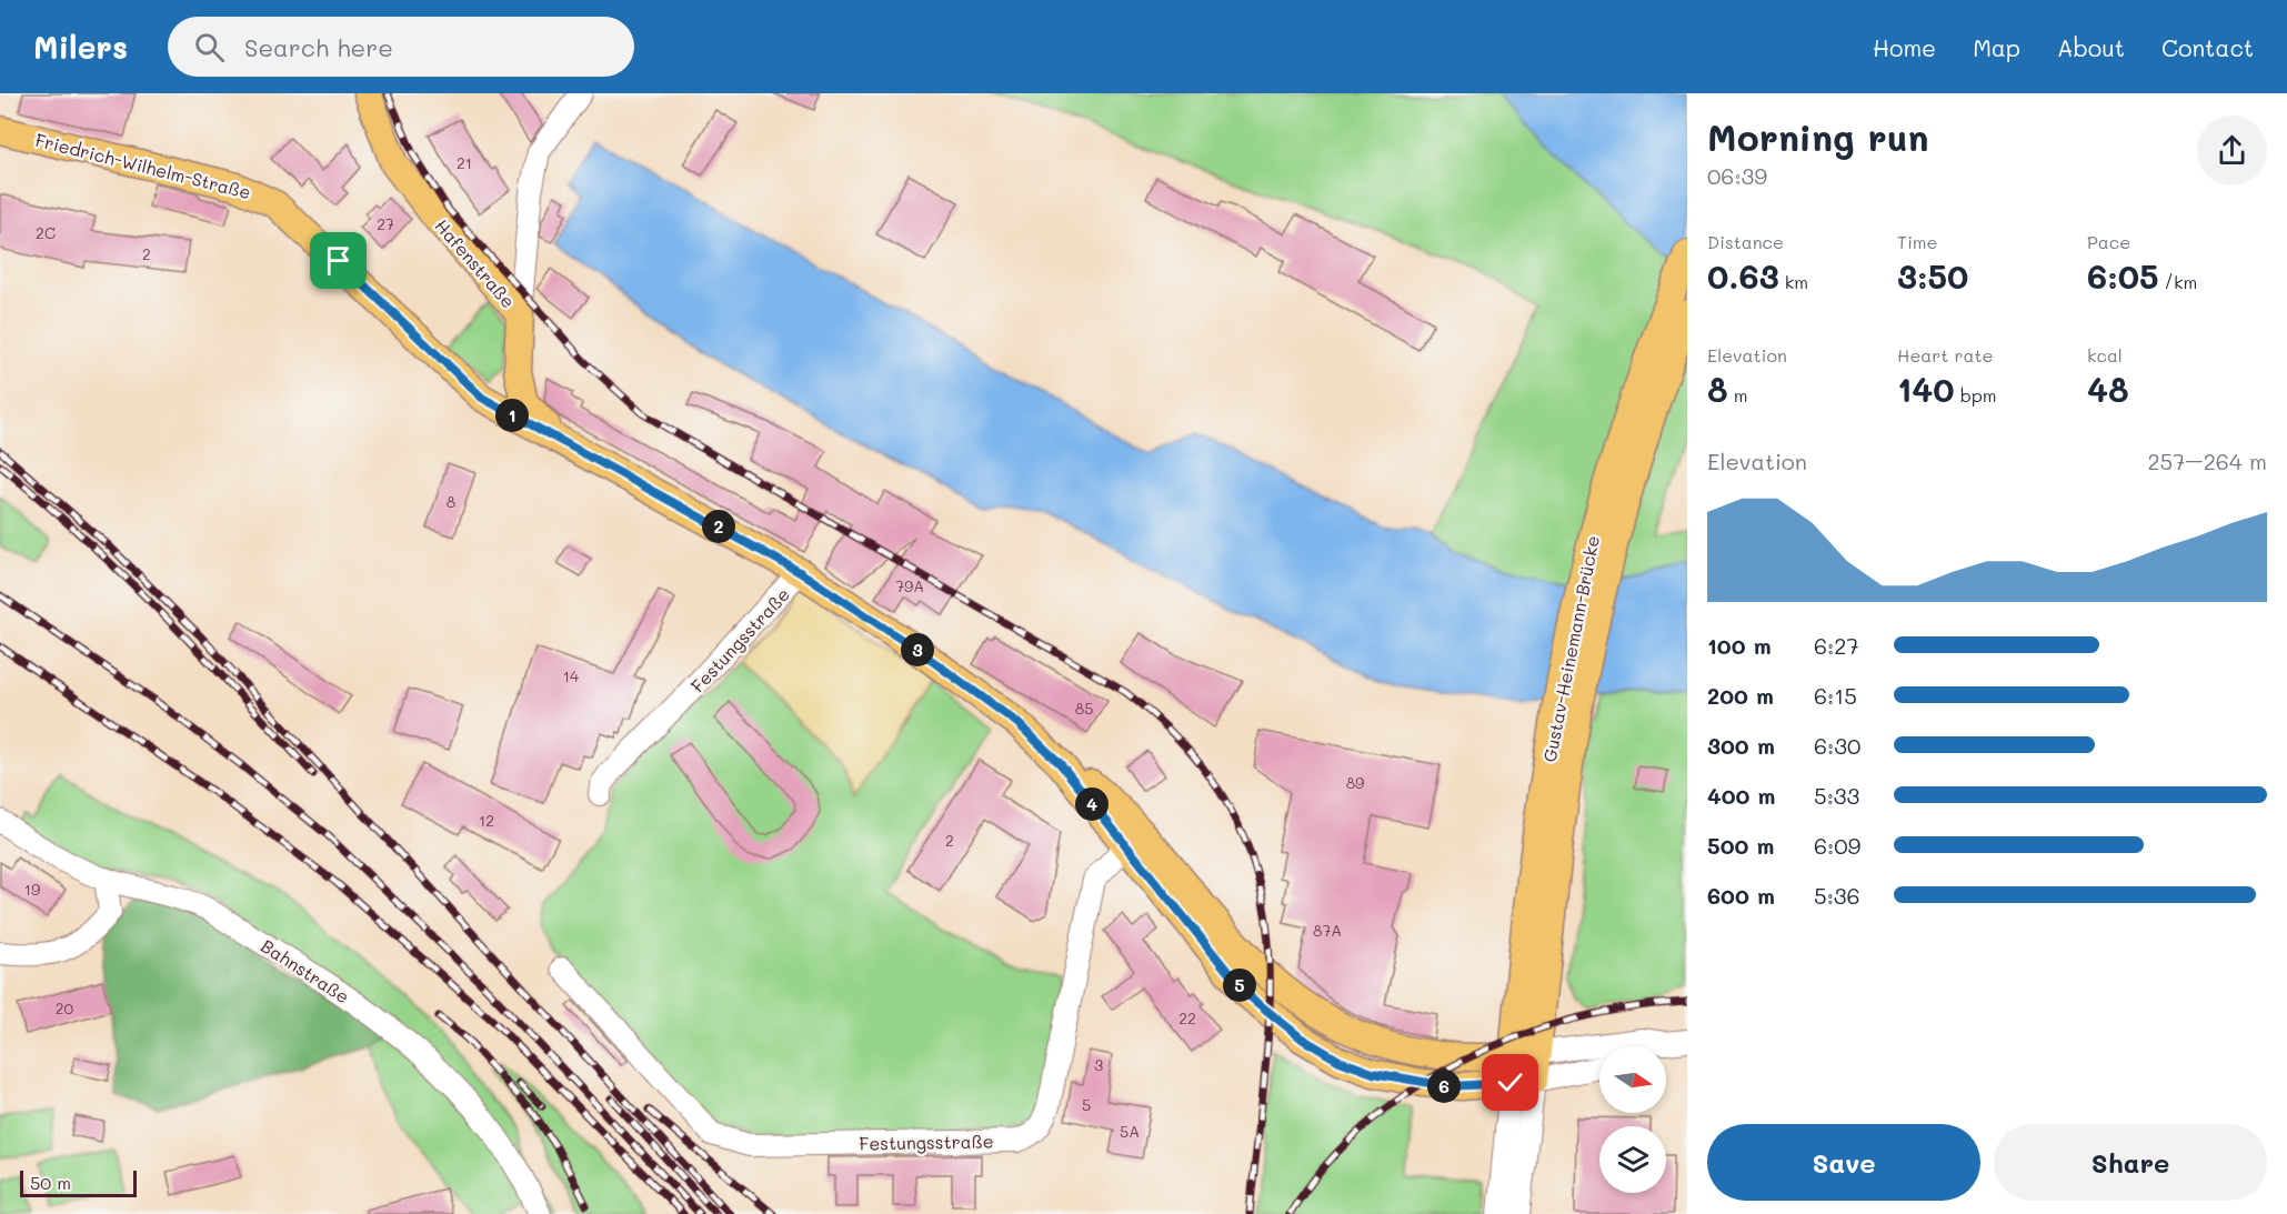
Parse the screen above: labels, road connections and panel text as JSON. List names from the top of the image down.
{
  "streets": {
    "main road": ["Friedrich-Wilhelm-Straße", "Hafenstraße", "Gustav-Heinemann-Brücke"],
    "street": ["Festungsstraße", "Bahnstraße"]
  },
  "crossings": [
    ["Friedrich-Wilhelm-Straße", "Hafenstraße"],
    ["Friedrich-Wilhelm-Straße", "Festungsstraße"],
    ["Friedrich-Wilhelm-Straße", "Gustav-Heinemann-Brücke"]
  ],
  "house_numbers": [
    "21",
    "27",
    "2C",
    "2",
    "8",
    "79A",
    "14",
    "85",
    "89",
    "12",
    "2",
    "19",
    "87A",
    "20",
    "22",
    "3",
    "5",
    "5A"
  ],
  "scale_bar": "50 m",
  "north": "right",
  "page": {
    "header": "Milers",
    "search": "Search here",
    "nav": [
      "Home",
      "Map",
      "About",
      "Contact"
    ],
    "heading": ["Morning run", "06:39"],
    "stats": [
      ["Distance", "0.63 km"],
      ["Time", "3:50"],
      ["Pace", "6:05 /km"],
      ["Elevation", "8 m"],
      ["Heart rate", "140 bpm"],
      ["kcal", "48"]
    ],
    "pins": [
      "1",
      "2",
      "3",
      "4",
      "5",
      "6"
    ],
    "chart": ["Elevation", "257–264 m"],
    "list": [
      {
        "name": "100 m",
        "note": "6:27"
      },
      {
        "name": "200 m",
        "note": "6:15"
      },
      {
        "name": "300 m",
        "note": "6:30"
      },
      {
        "name": "400 m",
        "note": "5:33"
      },
      {
        "name": "500 m",
        "note": "6:09"
      },
      {
        "name": "600 m",
        "note": "5:36"
      }
    ],
    "buttons": ["Save", "Share"],
    "scale": "50 m"
  }
}
